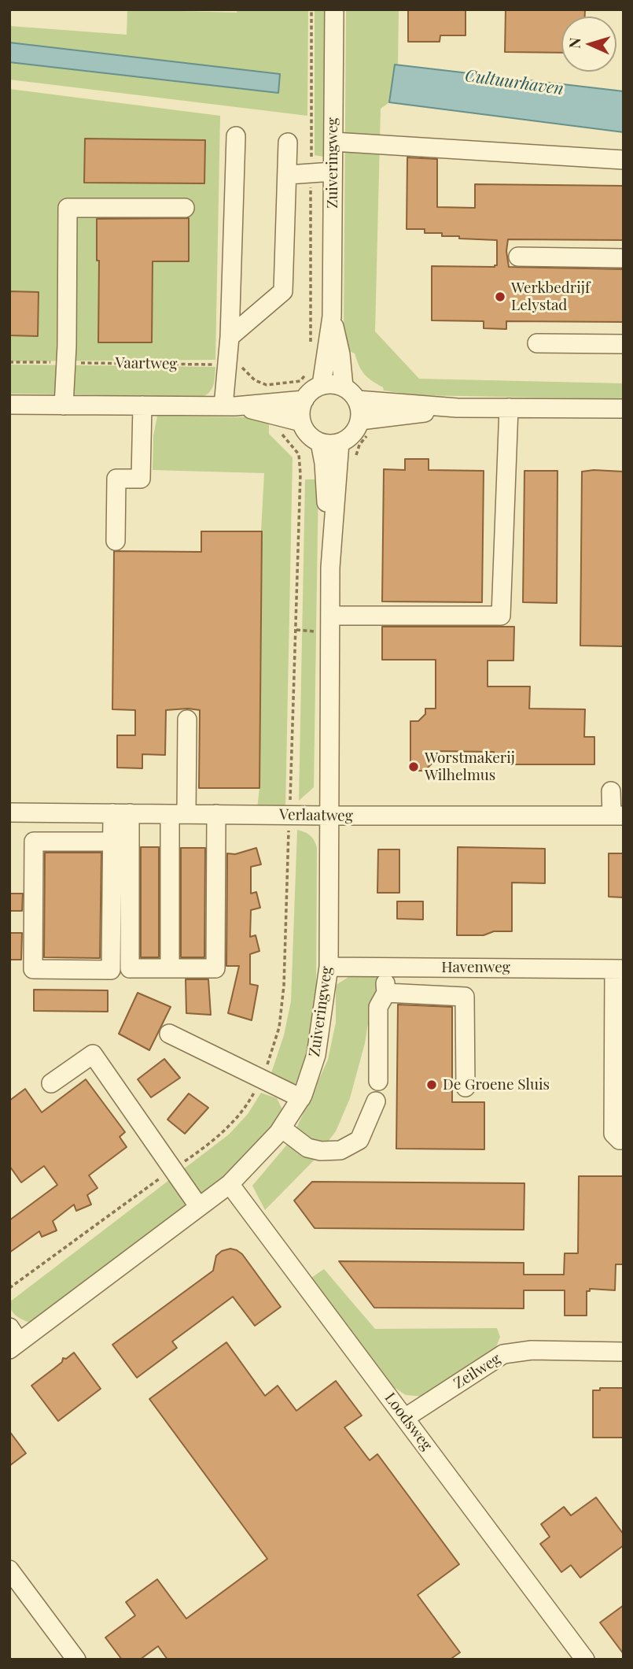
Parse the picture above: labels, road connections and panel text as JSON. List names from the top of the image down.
{
  "streets": {
    "street": [
      "Zuiveringweg",
      "Verlaatweg",
      "Havenweg",
      "Zeilweg",
      "Loodsweg"
    ],
    "path": ["Vaartweg"]
  },
  "crossings": [
    ["Zuiveringweg", "Verlaatweg"],
    ["Zuiveringweg", "Havenweg"],
    ["Zuiveringweg", "Loodsweg"],
    ["Zeilweg", "Loodsweg"]
  ],
  "water": ["Cultuurhaven"],
  "places": ["Werkbedrijf Lelystad", "Worstmakerij Wilhelmus", "De Groene Sluis"],
  "north": "left"
}
